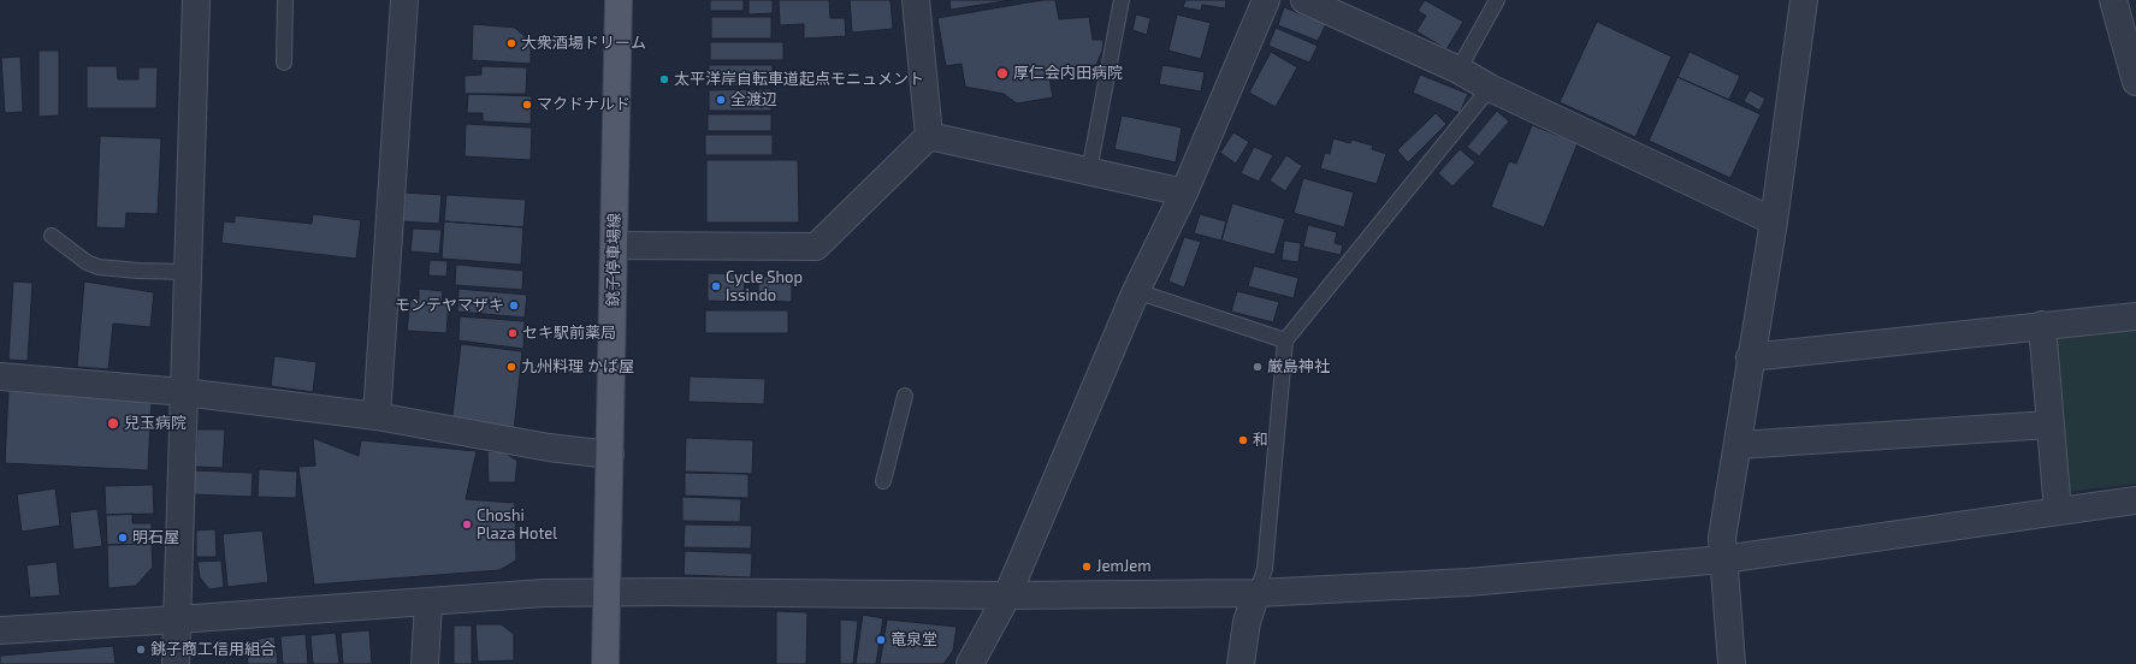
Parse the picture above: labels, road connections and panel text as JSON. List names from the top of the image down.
{
  "streets": {
    "main road": ["銚子停車場線"]
  },
  "places": [
    "大衆酒場ドリーム",
    "厚仁会内田病院",
    "太平洋岸自転車道起点モニュメント",
    "全渡辺",
    "マクドナルド",
    "Cycle Shop Issindo",
    "モンテヤマザキ",
    "セキ駅前薬局",
    "九州料理 かば屋",
    "厳島神社",
    "兒玉病院",
    "和",
    "Choshi Plaza Hotel",
    "明石屋",
    "JemJem",
    "竜泉堂",
    "銚子商工信用組合"
  ]
}
